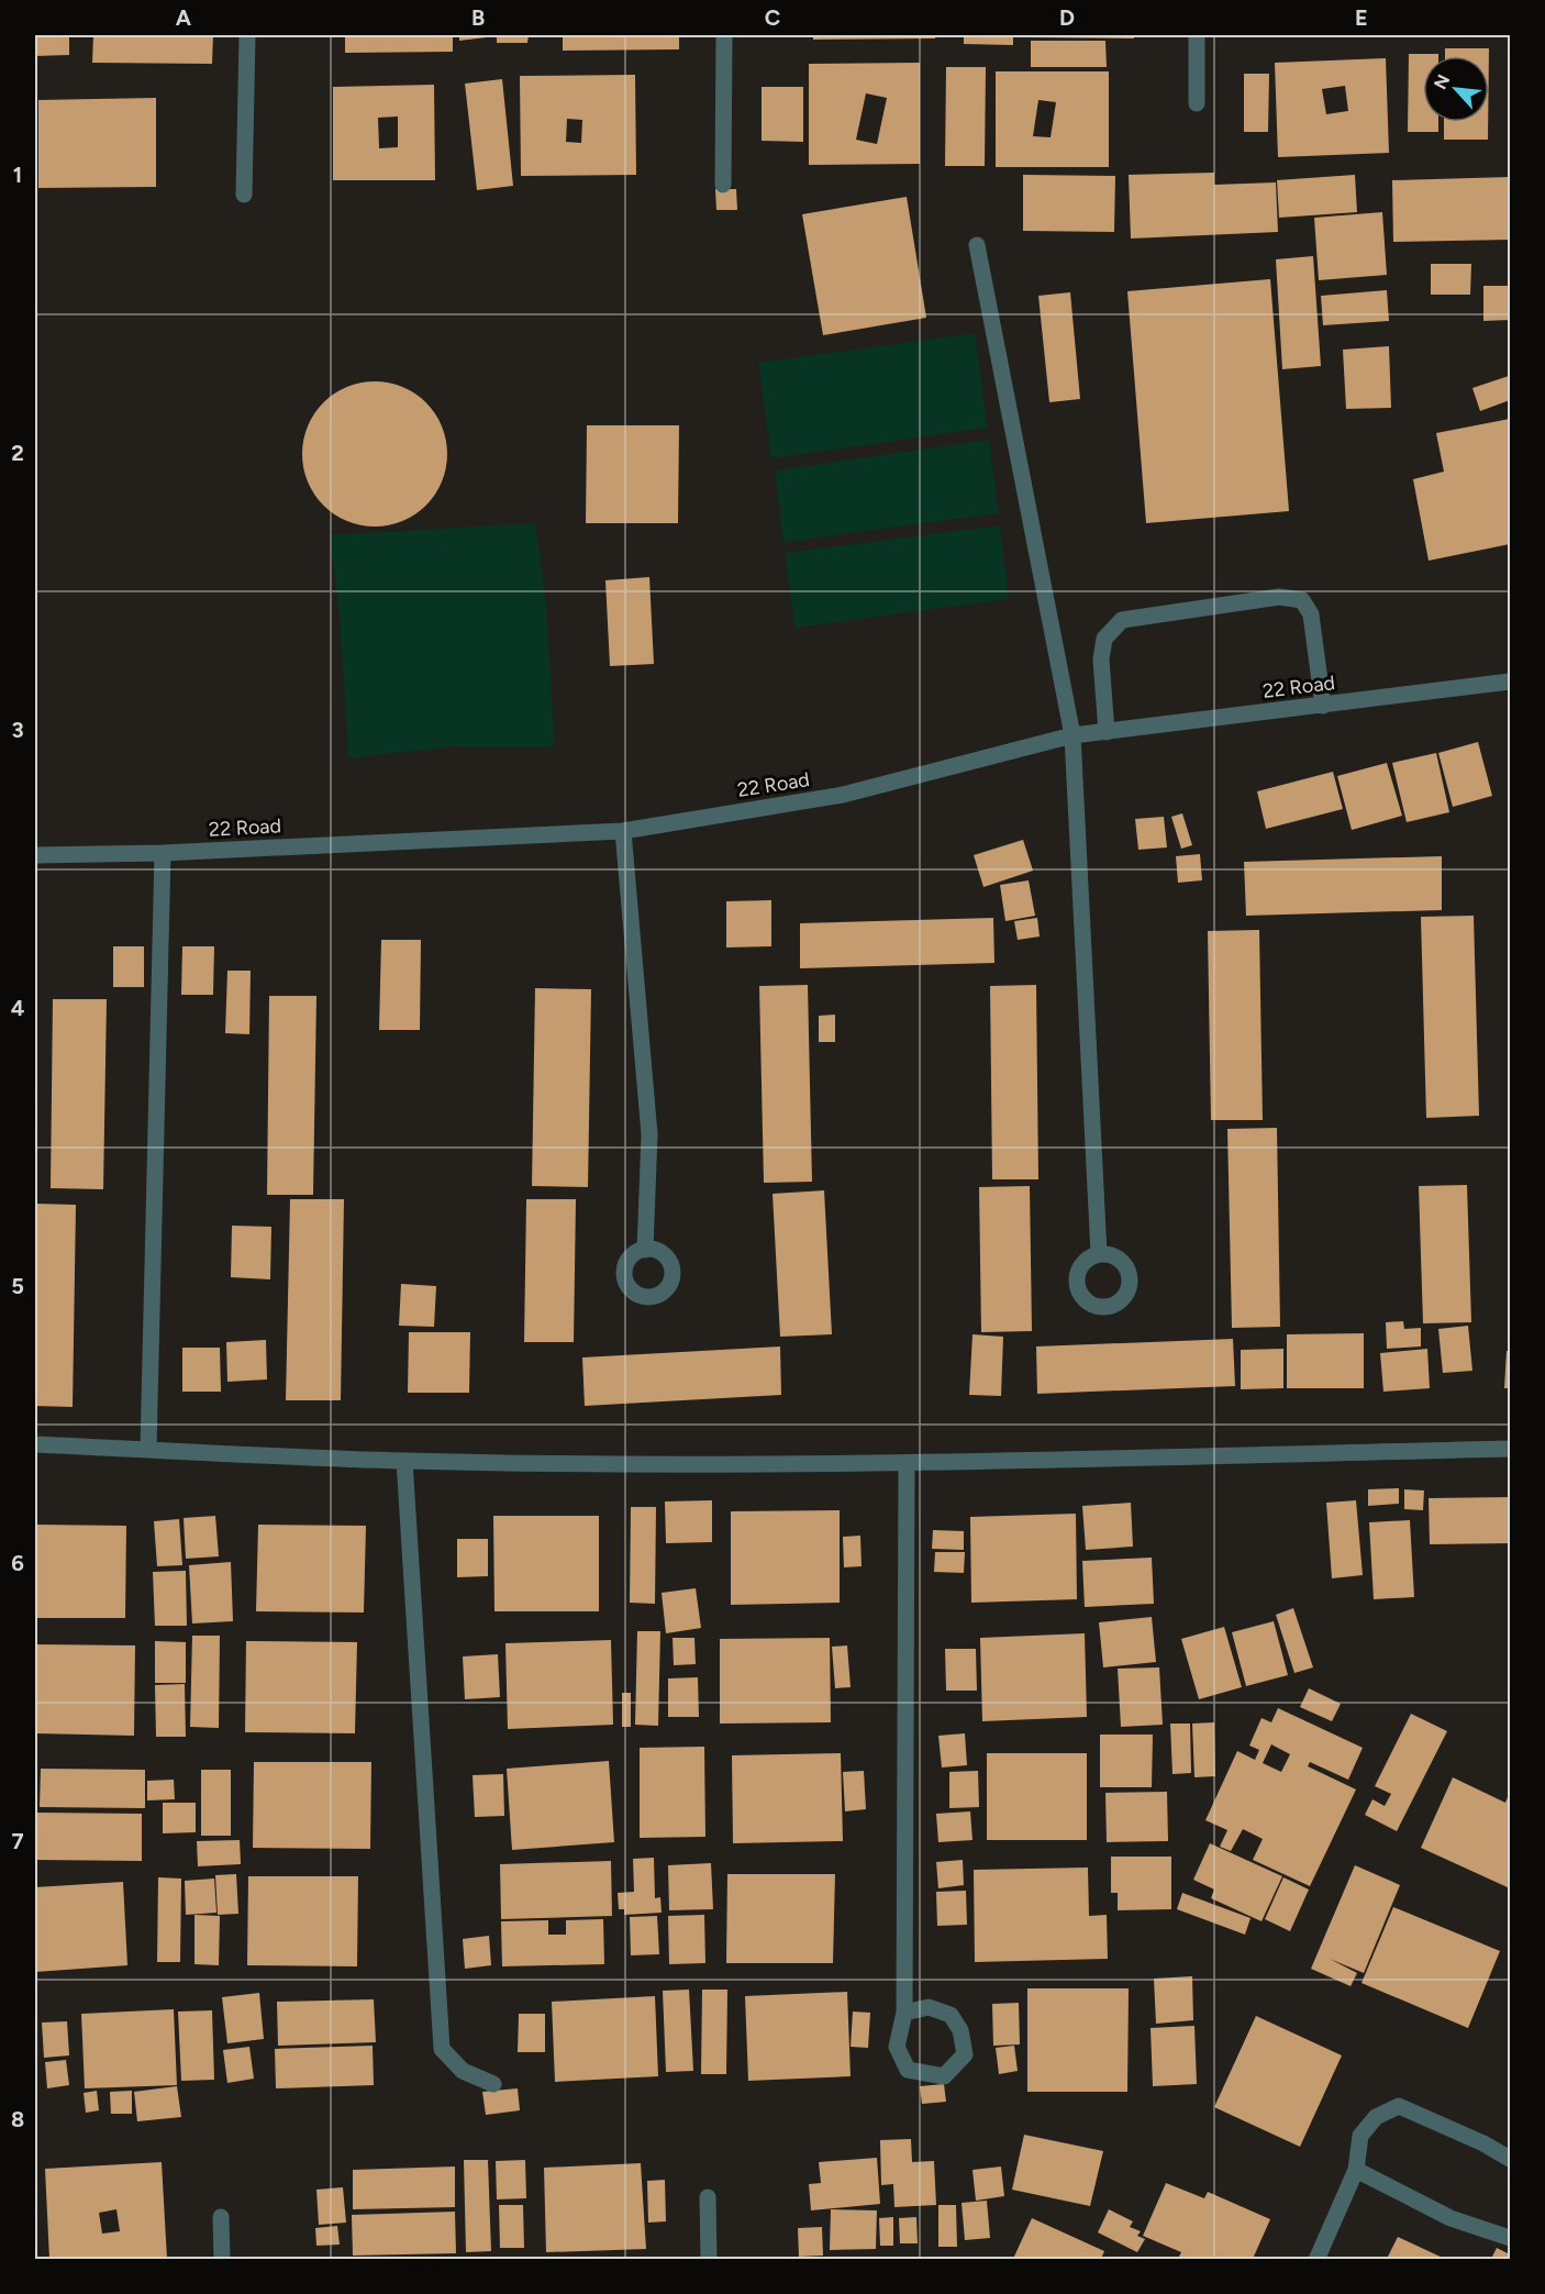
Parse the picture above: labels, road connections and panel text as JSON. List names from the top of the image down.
{
  "streets": {
    "street": ["22 Road"]
  },
  "north": "top left",
  "grid": {
    "columns": [
      "A",
      "B",
      "C",
      "D",
      "E"
    ],
    "rows": [
      "1",
      "2",
      "3",
      "4",
      "5",
      "6",
      "7",
      "8"
    ]
  }
}
